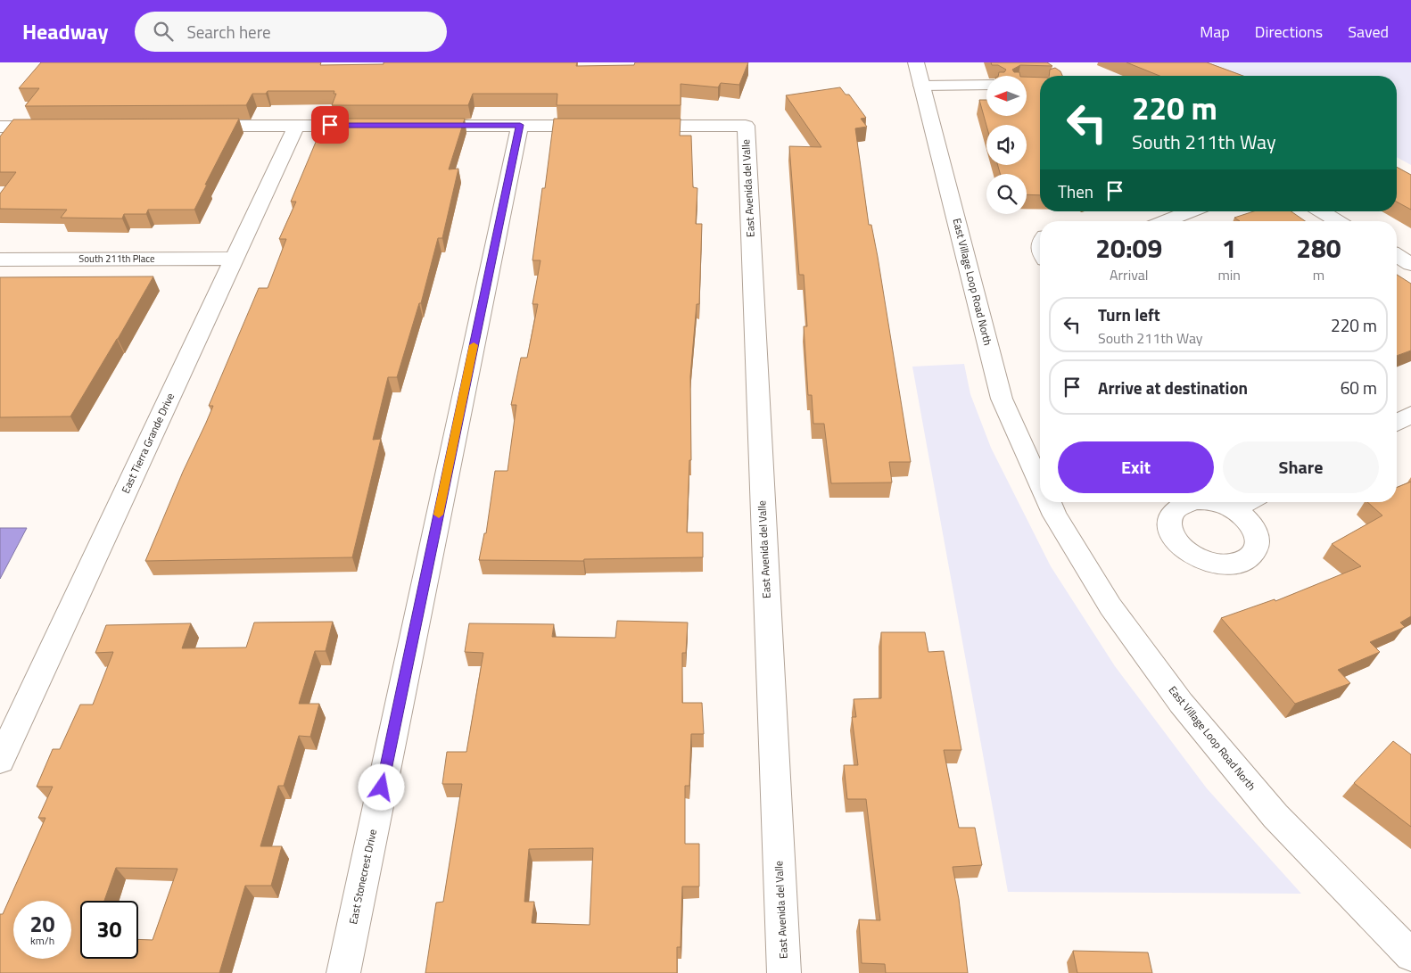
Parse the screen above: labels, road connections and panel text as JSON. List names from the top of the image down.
{
  "streets": {
    "street": [
      "East Avenida del Valle",
      "South 211th Place",
      "East Village Loop Road North",
      "East Tierra Grande Drive",
      "East Stonecrest Drive"
    ]
  },
  "crossings": [
    ["South 211th Place", "East Tierra Grande Drive"]
  ],
  "north": "left",
  "page": {
    "header": "Headway",
    "search": "Search here",
    "nav": ["Map", "Directions", "Saved"],
    "turn": ["220 m", "South 211th Way"],
    "then": "Then",
    "eta": [
      "20:09",
      "Arrival",
      "1",
      "min",
      "280",
      "m"
    ],
    "list": [
      {
        "name": "Turn left",
        "note": "South 211th Way",
        "value": "220 m"
      },
      {
        "name": "Arrive at destination",
        "value": "60 m"
      }
    ],
    "buttons": ["Exit", "Share"],
    "speed": "20 km/h",
    "limit": "30"
  }
}
